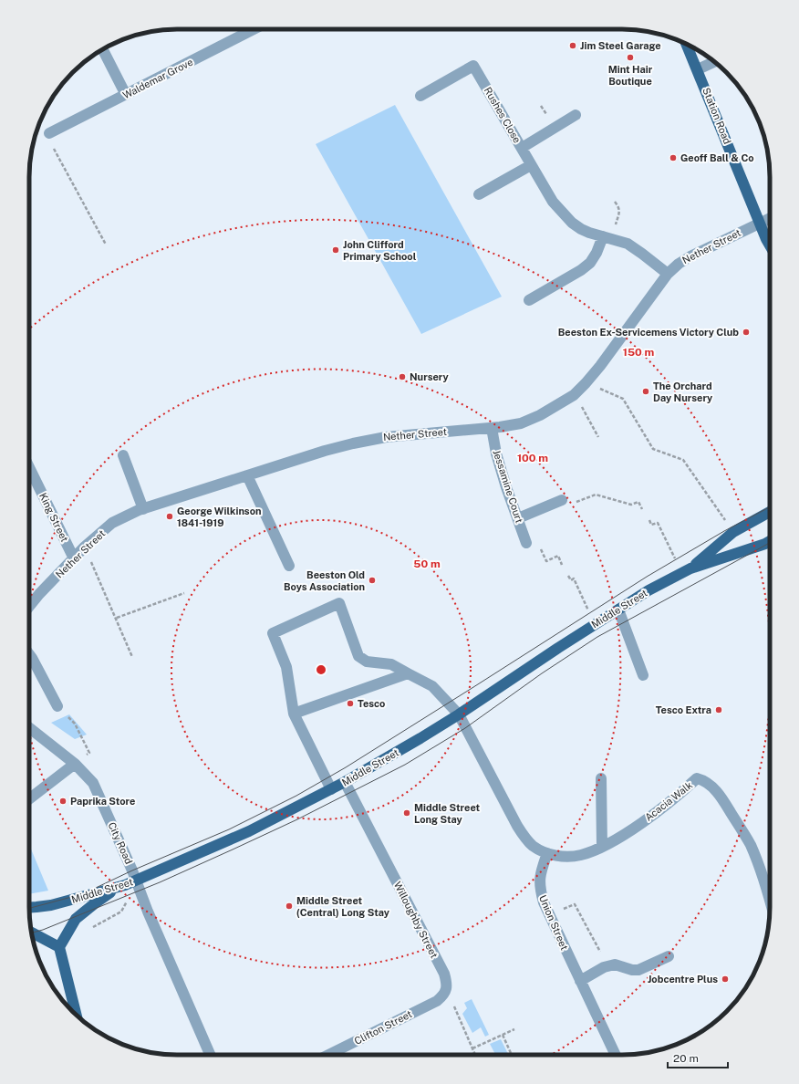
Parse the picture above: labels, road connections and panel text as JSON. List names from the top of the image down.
{
  "streets": {
    "main road": ["Station Road", "Middle Street"],
    "street": [
      "Waldemar Grove",
      "Rushes Close",
      "Nether Street",
      "Jessamine Court",
      "King Street",
      "Acacia Walk",
      "City Road",
      "Willoughby Street",
      "Union Street",
      "Clifton Street"
    ]
  },
  "crossings": [
    ["Rushes Close", "Nether Street"],
    ["Station Road", "Nether Street"],
    ["Nether Street", "Jessamine Court"],
    ["Nether Street", "King Street"],
    ["Middle Street", "City Road"],
    ["Middle Street", "Willoughby Street"],
    ["Acacia Walk", "Union Street"],
    ["Willoughby Street", "Clifton Street"]
  ],
  "places": [
    "Jim Steel Garage",
    "Mint Hair Boutique",
    "Geoff Ball & Co",
    "John Clifford Primary School",
    "Beeston Ex-Servicemens Victory Club",
    "Nursery",
    "The Orchard Day Nursery",
    "George Wilkinson 1841-1919",
    "Beeston Old Boys Association",
    "Tesco",
    "Tesco Extra",
    "Paprika Store",
    "Middle Street Long Stay",
    "Middle Street (Central) Long Stay",
    "Jobcentre Plus"
  ],
  "scale_bar": "20 m",
  "rings": ["150 m", "100 m", "50 m"]
}
